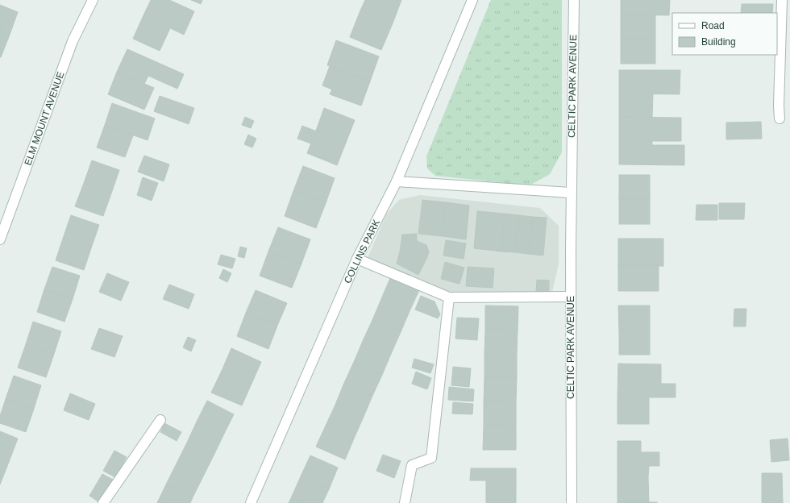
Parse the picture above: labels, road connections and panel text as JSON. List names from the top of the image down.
{
  "streets": {
    "street": ["CELTIC PARK AVENUE", "ELM MOUNT AVENUE", "COLLINS PARK"]
  },
  "legend": ["Road", "Building"]
}
